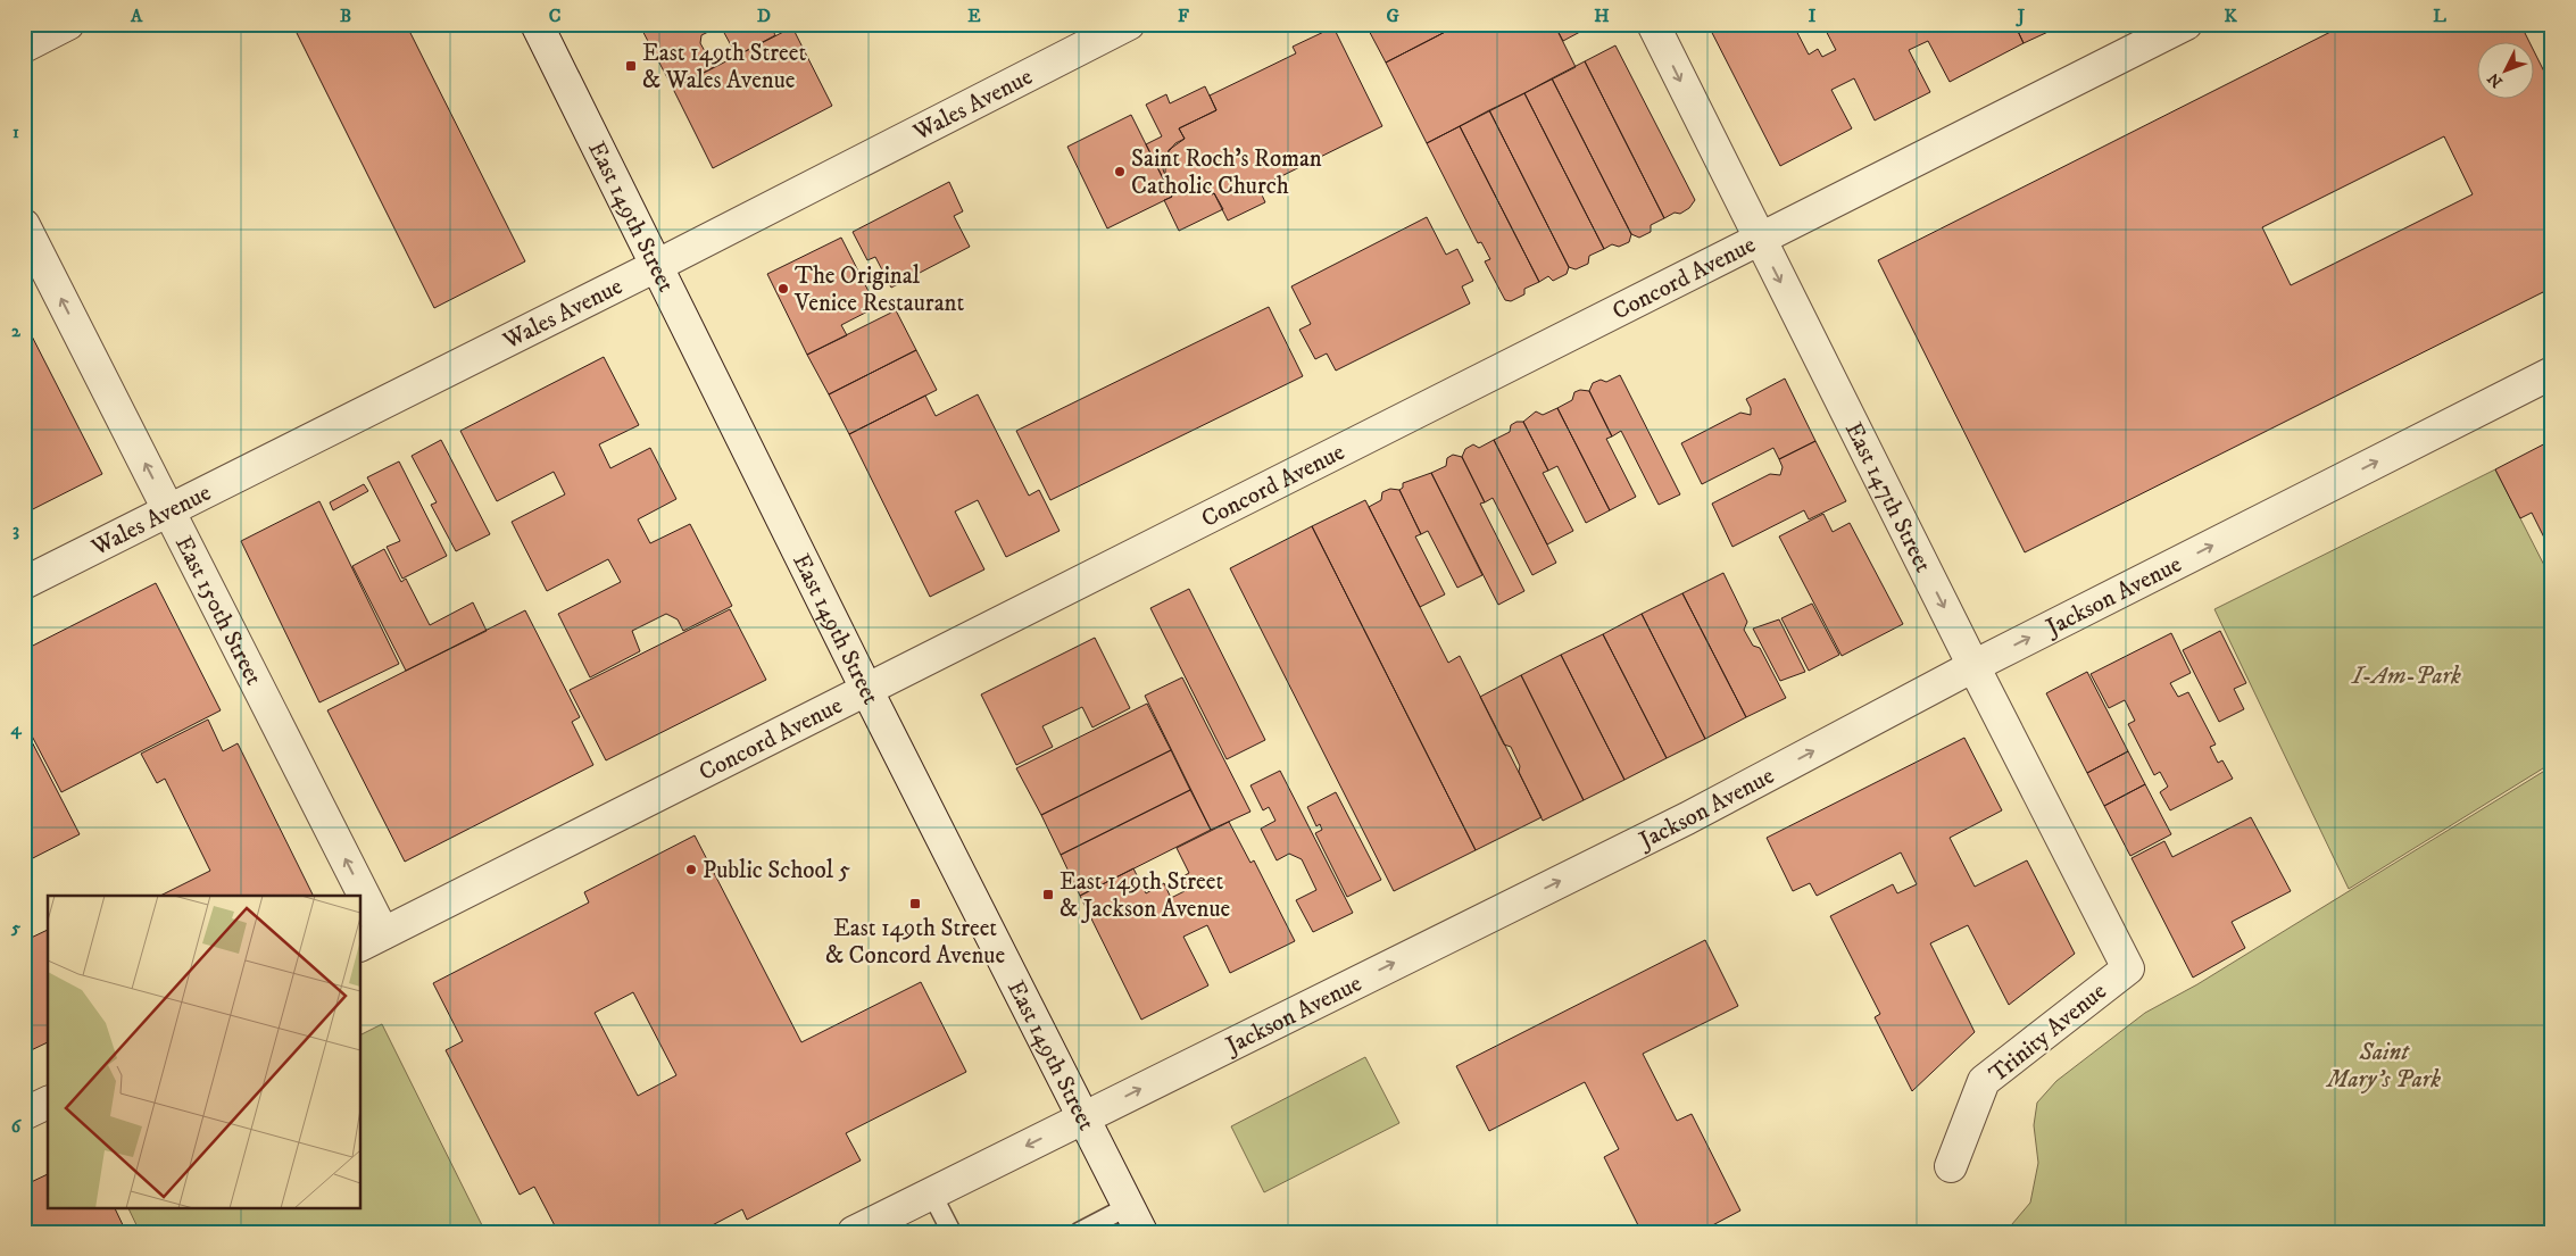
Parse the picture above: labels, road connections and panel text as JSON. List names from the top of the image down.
{
  "streets": {
    "street": [
      "Wales Avenue",
      "East 149th Street",
      "Concord Avenue",
      "East 147th Street",
      "Jackson Avenue",
      "East 150th Street",
      "Trinity Avenue"
    ]
  },
  "crossings": [
    ["Wales Avenue", "East 149th Street"],
    ["Wales Avenue", "East 150th Street"],
    ["East 149th Street", "Concord Avenue"],
    ["East 149th Street", "Jackson Avenue"],
    ["Concord Avenue", "East 147th Street"],
    ["Concord Avenue", "East 150th Street"],
    ["East 147th Street", "Jackson Avenue"],
    ["East 147th Street", "Trinity Avenue"]
  ],
  "one_way": ["East 147th Street", "Jackson Avenue", "East 150th Street"],
  "parks": ["I-Am-Park", "Saint Mary's Park"],
  "places": {
    "transit": ["East 149th Street & Wales Avenue", "East 149th Street & Jackson Avenue", "East 149th Street & Concord Avenue"],
    "other": ["Saint Roch's Roman Catholic Church", "The Original Venice Restaurant", "Public School 5"]
  },
  "north": "bottom left",
  "grid": {
    "columns": [
      "A",
      "B",
      "C",
      "D",
      "E",
      "F",
      "G",
      "H",
      "I",
      "J",
      "K",
      "L"
    ],
    "rows": [
      "1",
      "2",
      "3",
      "4",
      "5",
      "6"
    ]
  }
}
